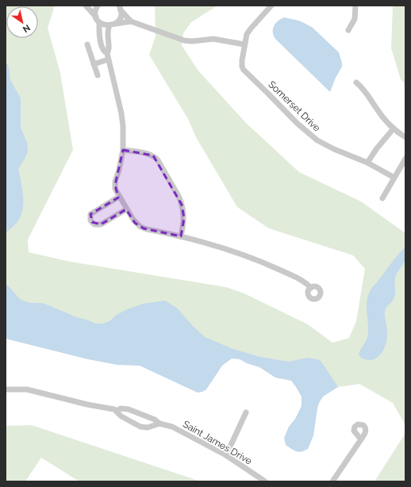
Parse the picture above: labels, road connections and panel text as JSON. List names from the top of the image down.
{
  "streets": {
    "street": ["Somerset Drive", "Saint James Drive"]
  },
  "north": "bottom right"
}
